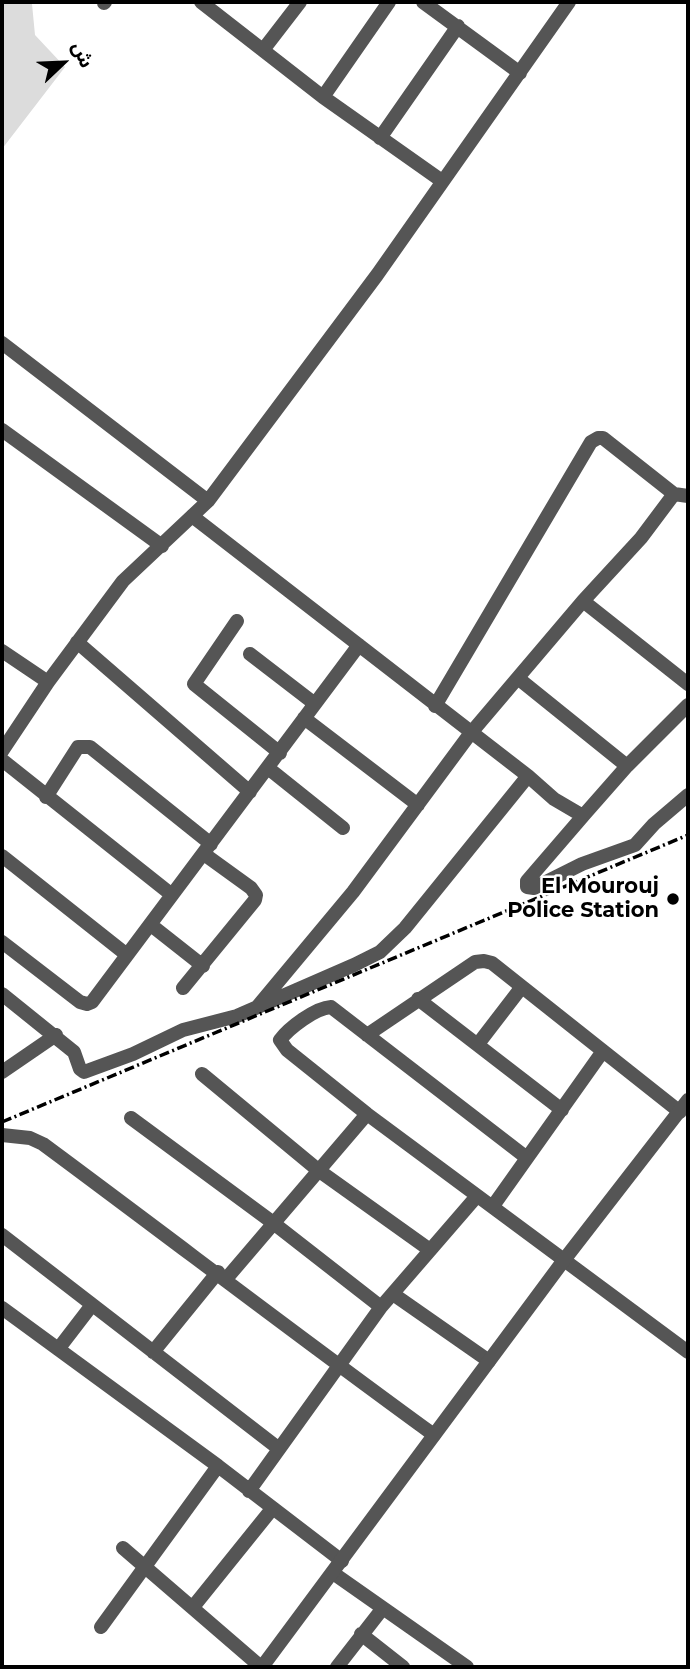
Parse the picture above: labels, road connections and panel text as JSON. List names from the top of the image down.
{
  "places": ["El Mourouj Police Station"],
  "north": "top right"
}
